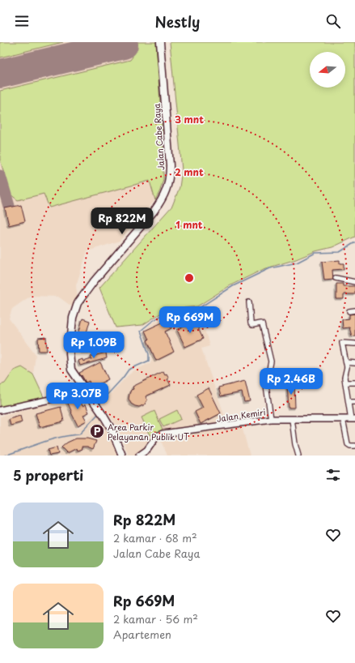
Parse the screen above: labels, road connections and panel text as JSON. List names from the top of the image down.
{
  "streets": {
    "main road": ["Jalan Cabe Raya"],
    "street": ["Jalan Kemiri"]
  },
  "places": {
    "parking": ["Area Parkir Pelayanan Publik UT"]
  },
  "north": "left",
  "page": {
    "header": "Nestly",
    "price": [
      "Rp 822M",
      "Rp 669M",
      "Rp 1.09B",
      "Rp 2.46B",
      "Rp 3.07B"
    ],
    "heading": "5 properti",
    "list": [
      {
        "name": "Rp 822M",
        "note": "2 kamar · 68 m² · Jalan Cabe Raya"
      },
      {
        "name": "Rp 669M",
        "note": "2 kamar · 56 m² · Apartemen"
      }
    ]
  },
  "rings": ["3 mnt", "2 mnt", "1 mnt"]
}
